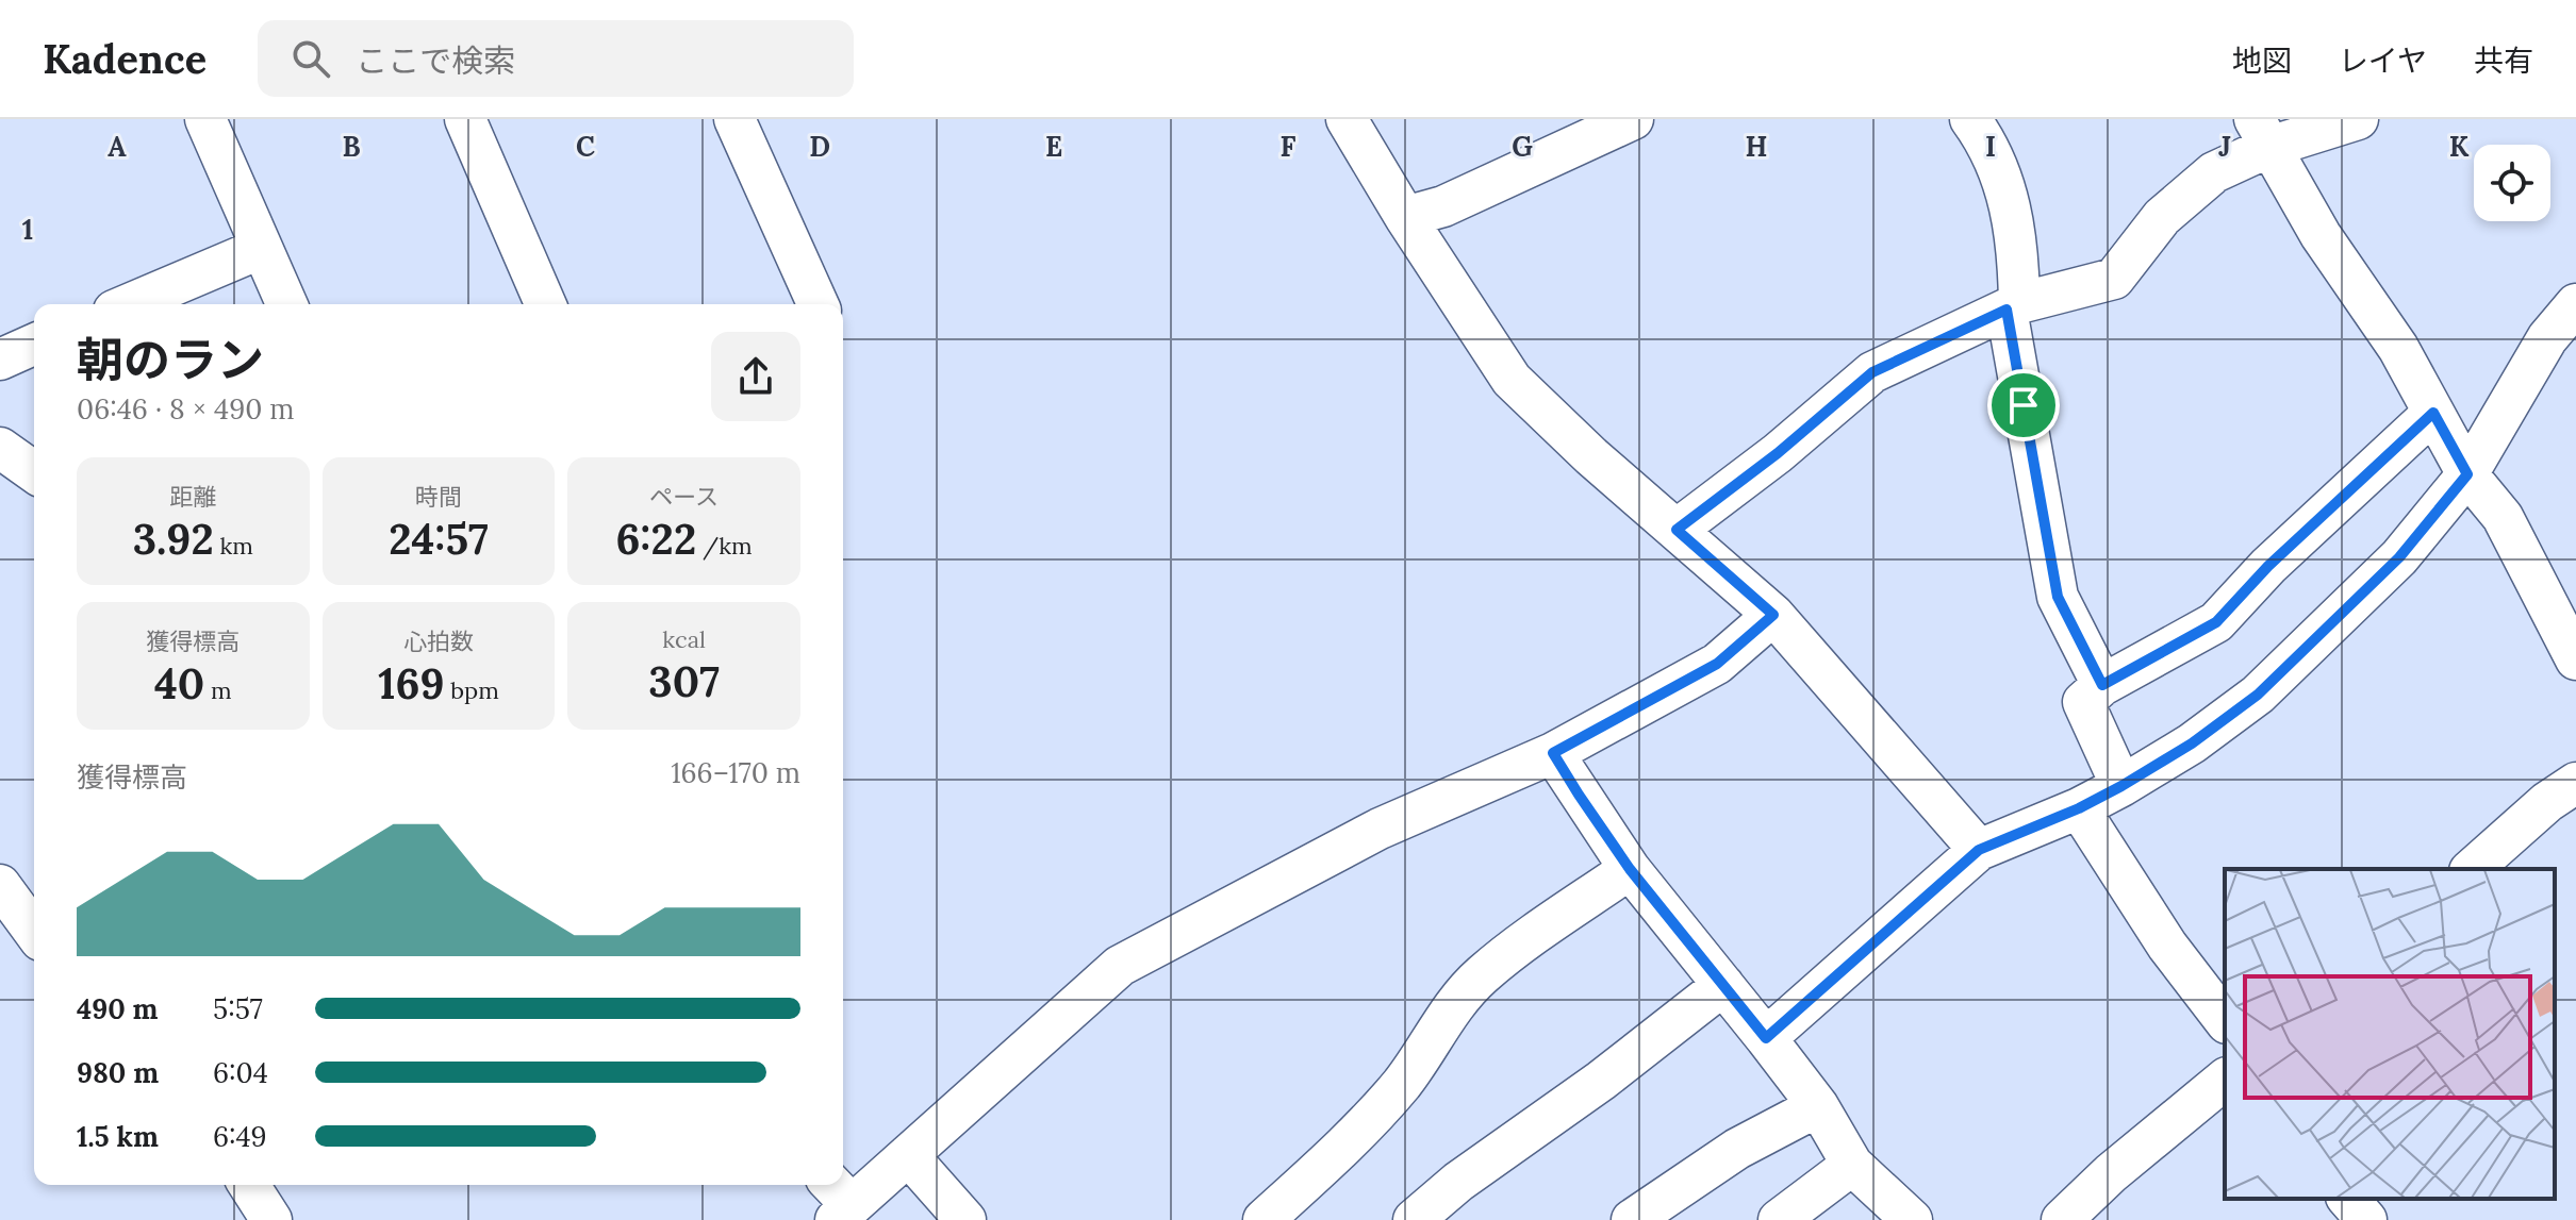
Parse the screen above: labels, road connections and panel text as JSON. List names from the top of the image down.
{
  "page": {
    "header": "Kadence",
    "search": "ここで検索",
    "nav": ["地図", "レイヤ", "共有"],
    "heading": ["朝のラン", "06:46 · 8 × 490 m"],
    "stats": [
      ["距離", "3.92 km"],
      ["時間", "24:57"],
      ["ペース", "6:22 /km"],
      ["獲得標高", "40 m"],
      ["心拍数", "169 bpm"],
      ["kcal", "307"]
    ],
    "chart": ["獲得標高", "166–170 m"],
    "list": [
      {
        "name": "490 m",
        "note": "5:57"
      },
      {
        "name": "980 m",
        "note": "6:04"
      },
      {
        "name": "1.5 km",
        "note": "6:49"
      }
    ]
  },
  "grid": {
    "columns": [
      "A",
      "B",
      "C",
      "D",
      "E",
      "F",
      "G",
      "H",
      "I",
      "J",
      "K"
    ],
    "rows": ["1"]
  }
}
